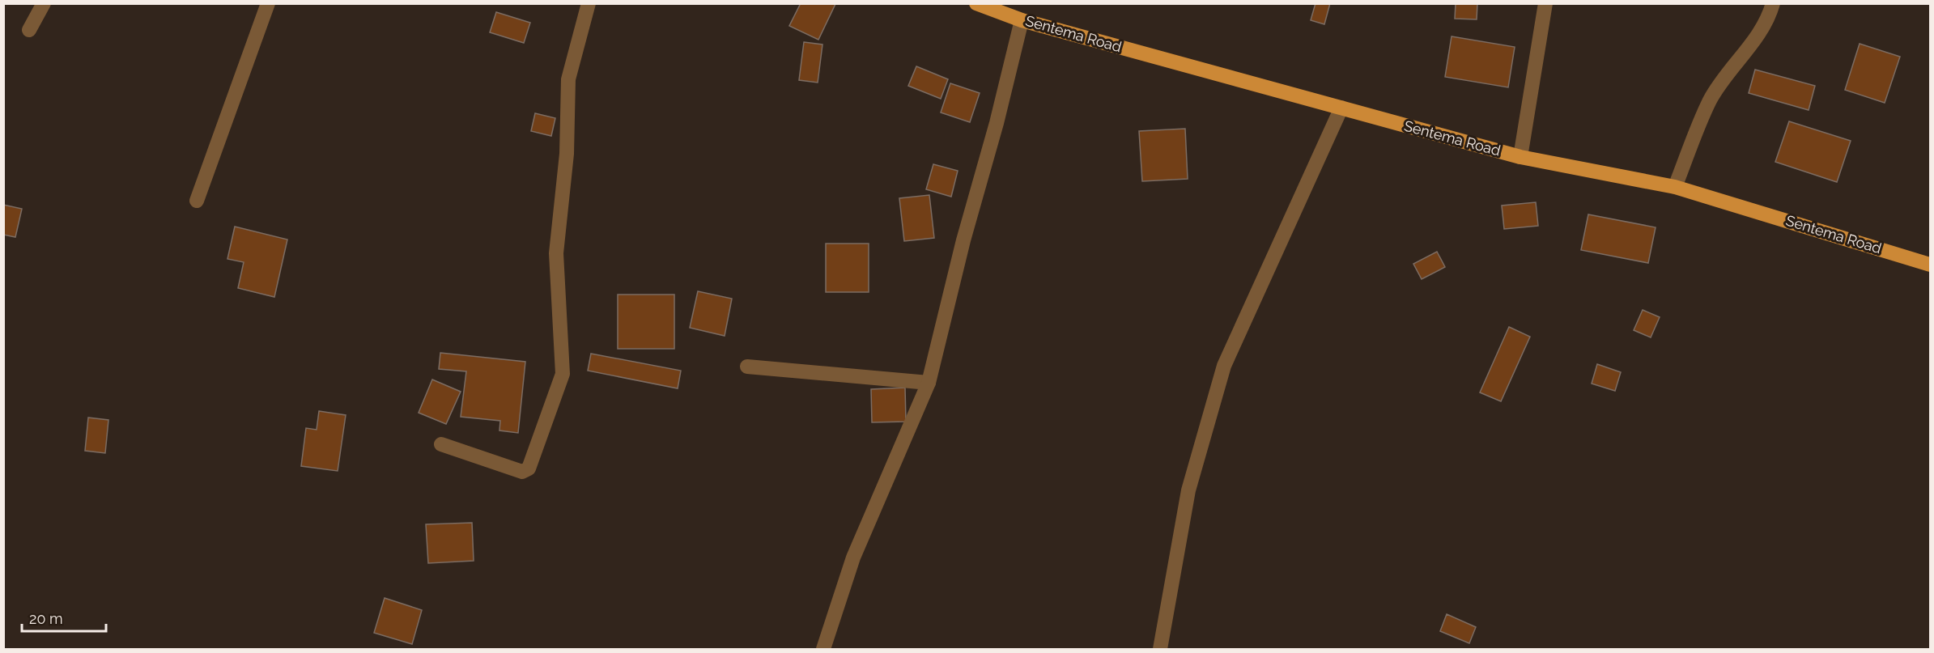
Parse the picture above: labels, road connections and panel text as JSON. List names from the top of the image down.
{
  "streets": {
    "main road": ["Sentema Road"]
  },
  "scale_bar": "20 m"
}
